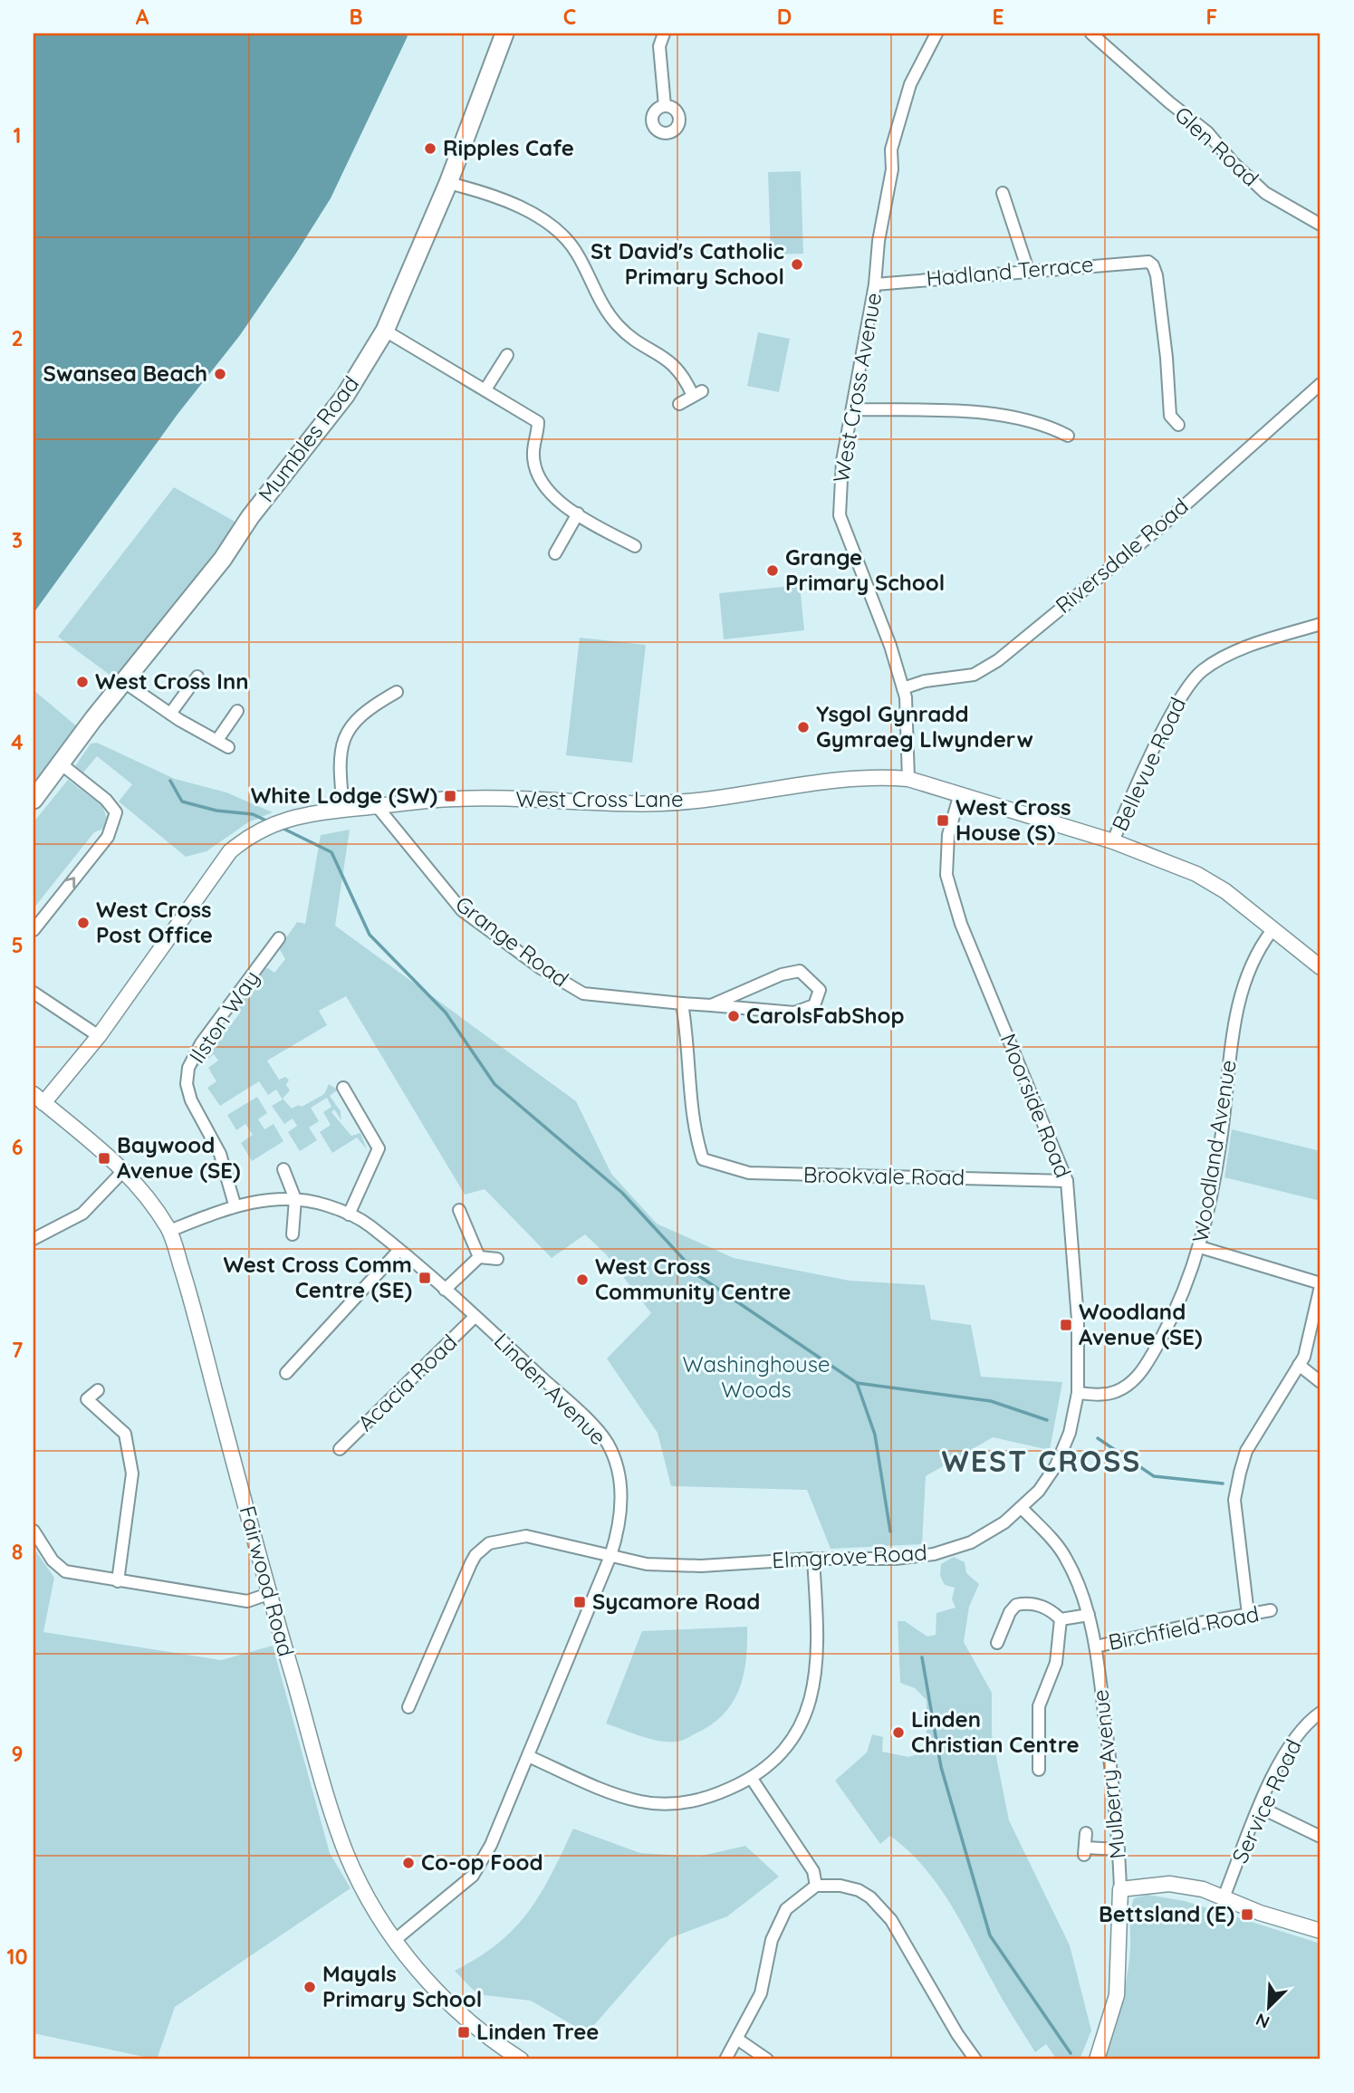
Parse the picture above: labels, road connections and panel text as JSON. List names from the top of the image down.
{
  "streets": {
    "main road": ["Mumbles Road"],
    "street": [
      "Glen Road",
      "Hadland Terrace",
      "West Cross Avenue",
      "Riversdale Road",
      "Bellevue Road",
      "West Cross Lane",
      "Grange Road",
      "Ilston Way",
      "Moorside Road",
      "Woodland Avenue",
      "Brookvale Road",
      "Acacia Road",
      "Linden Avenue",
      "Elmgrove Road",
      "Fairwood Road",
      "Birchfield Road",
      "Mulberry Avenue",
      "Service Road"
    ]
  },
  "crossings": [
    ["Hadland Terrace", "West Cross Avenue"],
    ["West Cross Avenue", "Riversdale Road"],
    ["West Cross Avenue", "West Cross Lane"],
    ["Bellevue Road", "West Cross Lane"],
    ["West Cross Lane", "Grange Road"],
    ["West Cross Lane", "Moorside Road"],
    ["West Cross Lane", "Woodland Avenue"],
    ["West Cross Lane", "Fairwood Road"],
    ["Grange Road", "Brookvale Road"],
    ["Ilston Way", "Linden Avenue"],
    ["Moorside Road", "Woodland Avenue"],
    ["Moorside Road", "Brookvale Road"],
    ["Moorside Road", "Elmgrove Road"],
    ["Acacia Road", "Linden Avenue"],
    ["Linden Avenue", "Elmgrove Road"],
    ["Linden Avenue", "Fairwood Road"],
    ["Elmgrove Road", "Mulberry Avenue"],
    ["Birchfield Road", "Mulberry Avenue"]
  ],
  "districts": ["WEST CROSS"],
  "parks": ["Washinghouse Woods"],
  "places": {
    "other": [
      "Ripples Cafe",
      "St David's Catholic Primary School",
      "Swansea Beach",
      "Grange Primary School",
      "West Cross Inn",
      "Ysgol Gynradd Gymraeg Llwynderw",
      "West Cross Post Office",
      "CarolsFabShop",
      "West Cross Community Centre",
      "Linden Christian Centre",
      "Co-op Food",
      "Mayals Primary School"
    ],
    "transit": [
      "White Lodge (SW)",
      "West Cross House (S)",
      "Baywood Avenue (SE)",
      "West Cross Comm Centre (SE)",
      "Woodland Avenue (SE)",
      "Sycamore Road",
      "Bettsland (E)",
      "Linden Tree"
    ]
  },
  "north": "bottom left",
  "grid": {
    "columns": [
      "A",
      "B",
      "C",
      "D",
      "E",
      "F"
    ],
    "rows": [
      "1",
      "2",
      "3",
      "4",
      "5",
      "6",
      "7",
      "8",
      "9",
      "10"
    ]
  }
}
